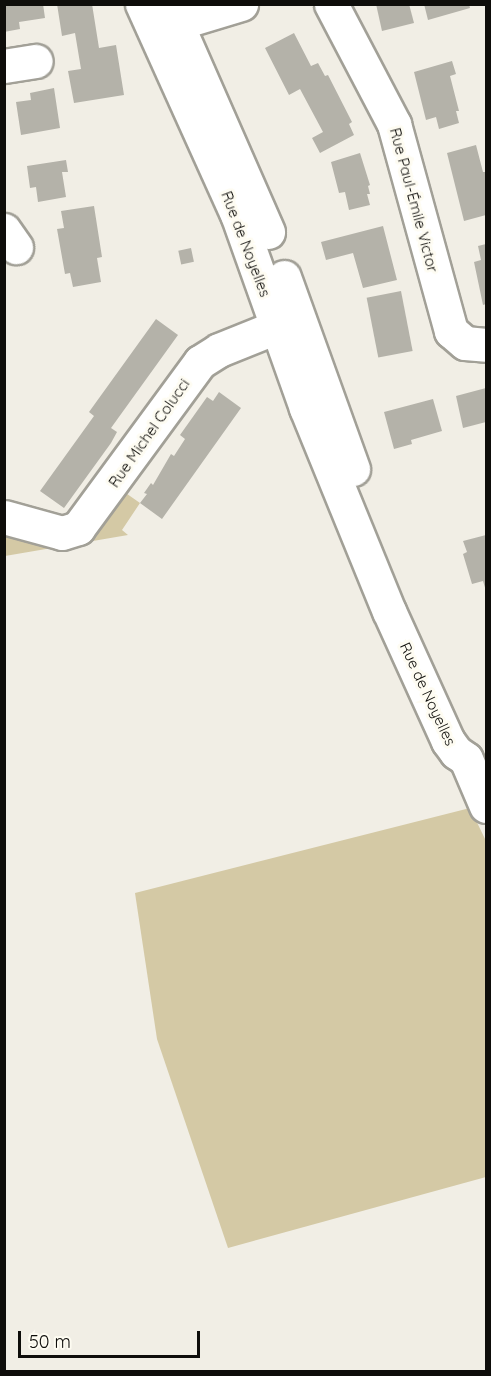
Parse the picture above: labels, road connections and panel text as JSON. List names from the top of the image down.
{
  "streets": {
    "street": ["Rue Paul-Émile Victor", "Rue de Noyelles", "Rue Michel Colucci"]
  },
  "crossings": [
    ["Rue de Noyelles", "Rue Michel Colucci"]
  ],
  "scale_bar": "50 m"
}
